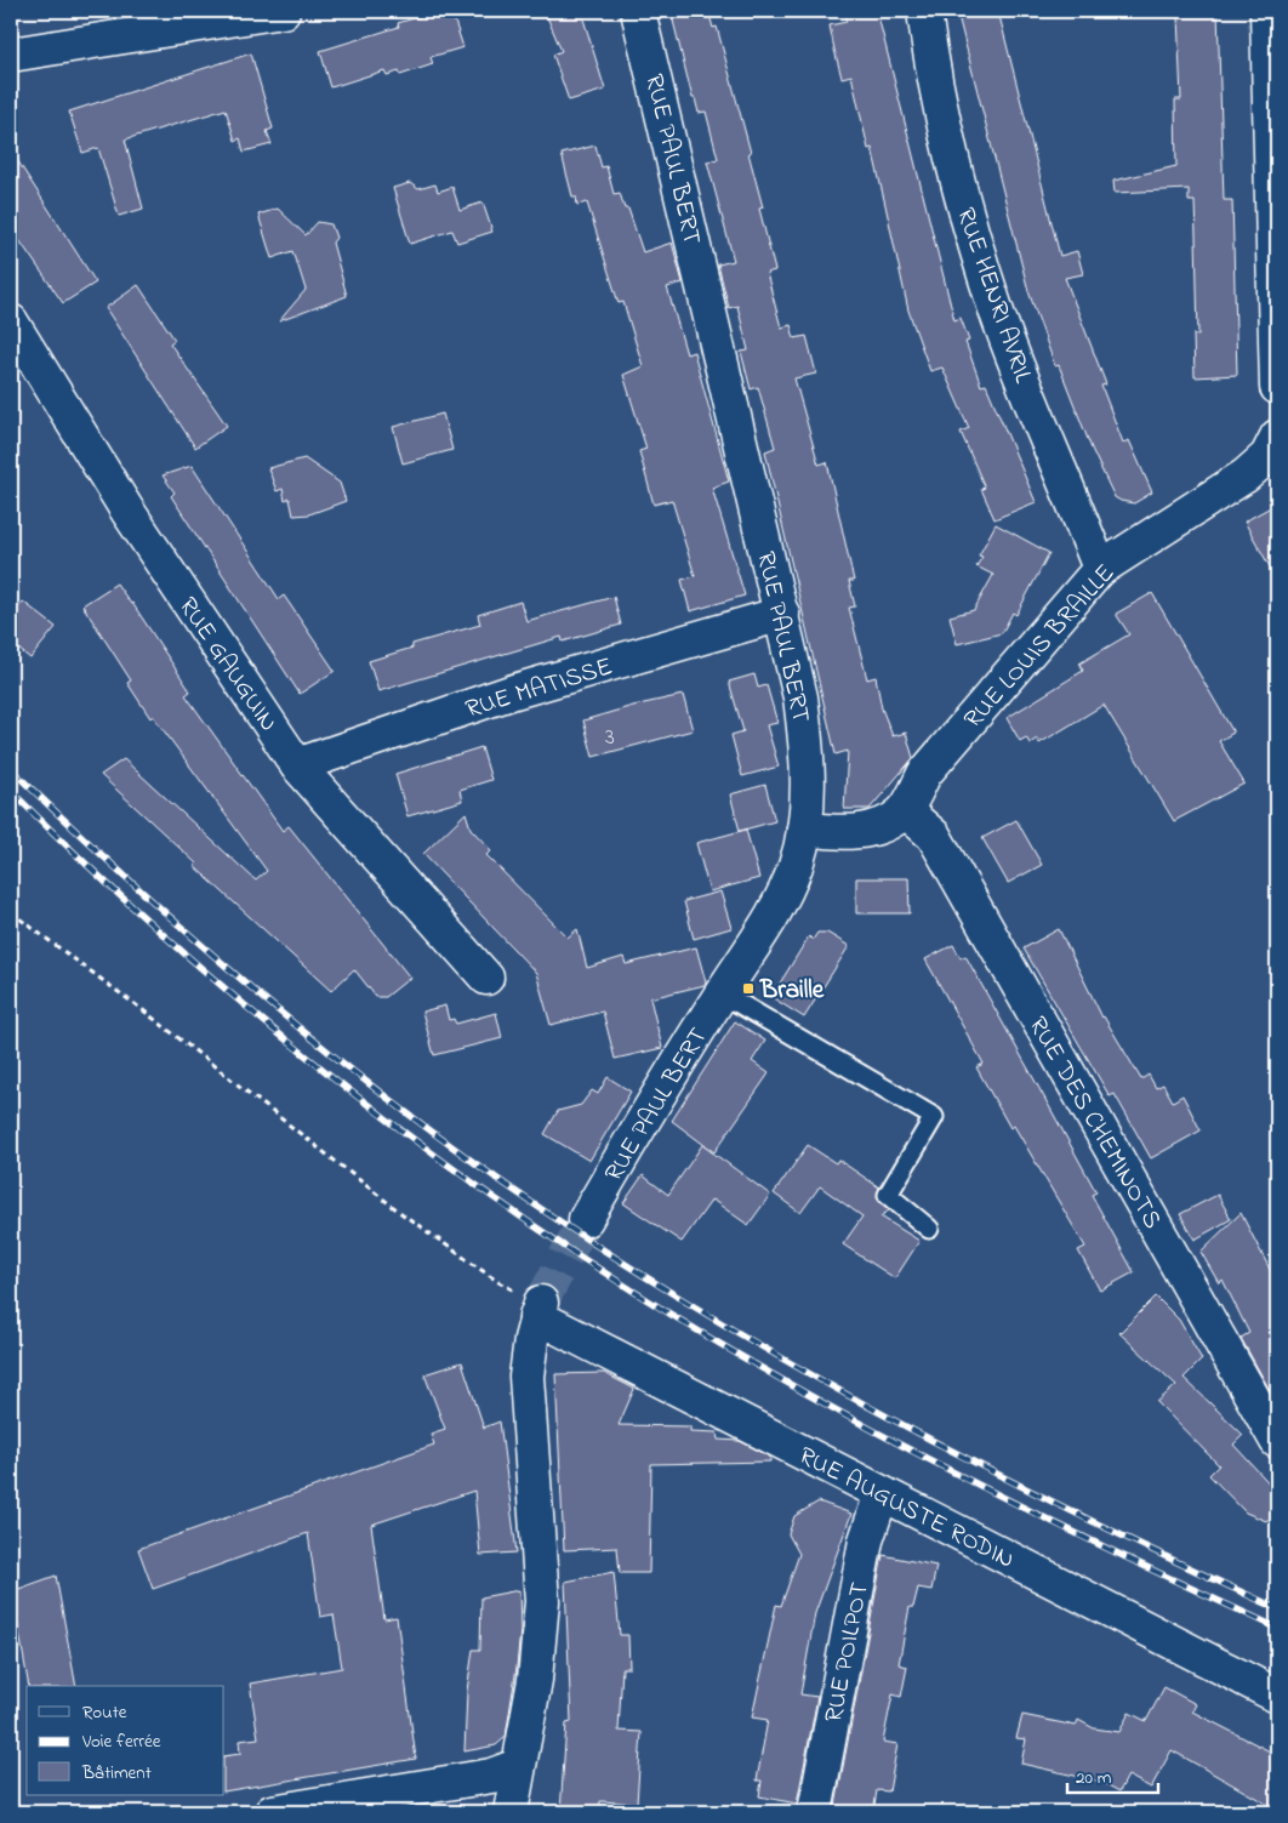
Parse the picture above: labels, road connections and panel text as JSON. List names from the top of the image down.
{
  "streets": {
    "street": [
      "RUE PAUL BERT",
      "RUE HENRI AVRIL",
      "RUE LOUIS BRAILLE",
      "RUE GAUGUIN",
      "RUE MATISSE",
      "RUE DES CHEMINOTS",
      "RUE AUGUSTE RODIN",
      "RUE POILPOT"
    ]
  },
  "crossings": [
    ["RUE PAUL BERT", "RUE LOUIS BRAILLE"],
    ["RUE PAUL BERT", "RUE MATISSE"],
    ["RUE HENRI AVRIL", "RUE LOUIS BRAILLE"],
    ["RUE LOUIS BRAILLE", "RUE DES CHEMINOTS"],
    ["RUE GAUGUIN", "RUE MATISSE"],
    ["RUE AUGUSTE RODIN", "RUE POILPOT"]
  ],
  "places": {
    "transit": ["Braille"]
  },
  "house_numbers": ["3"],
  "legend": ["Route", "Voie ferrée", "Bâtiment"],
  "scale_bar": "20 m"
}
